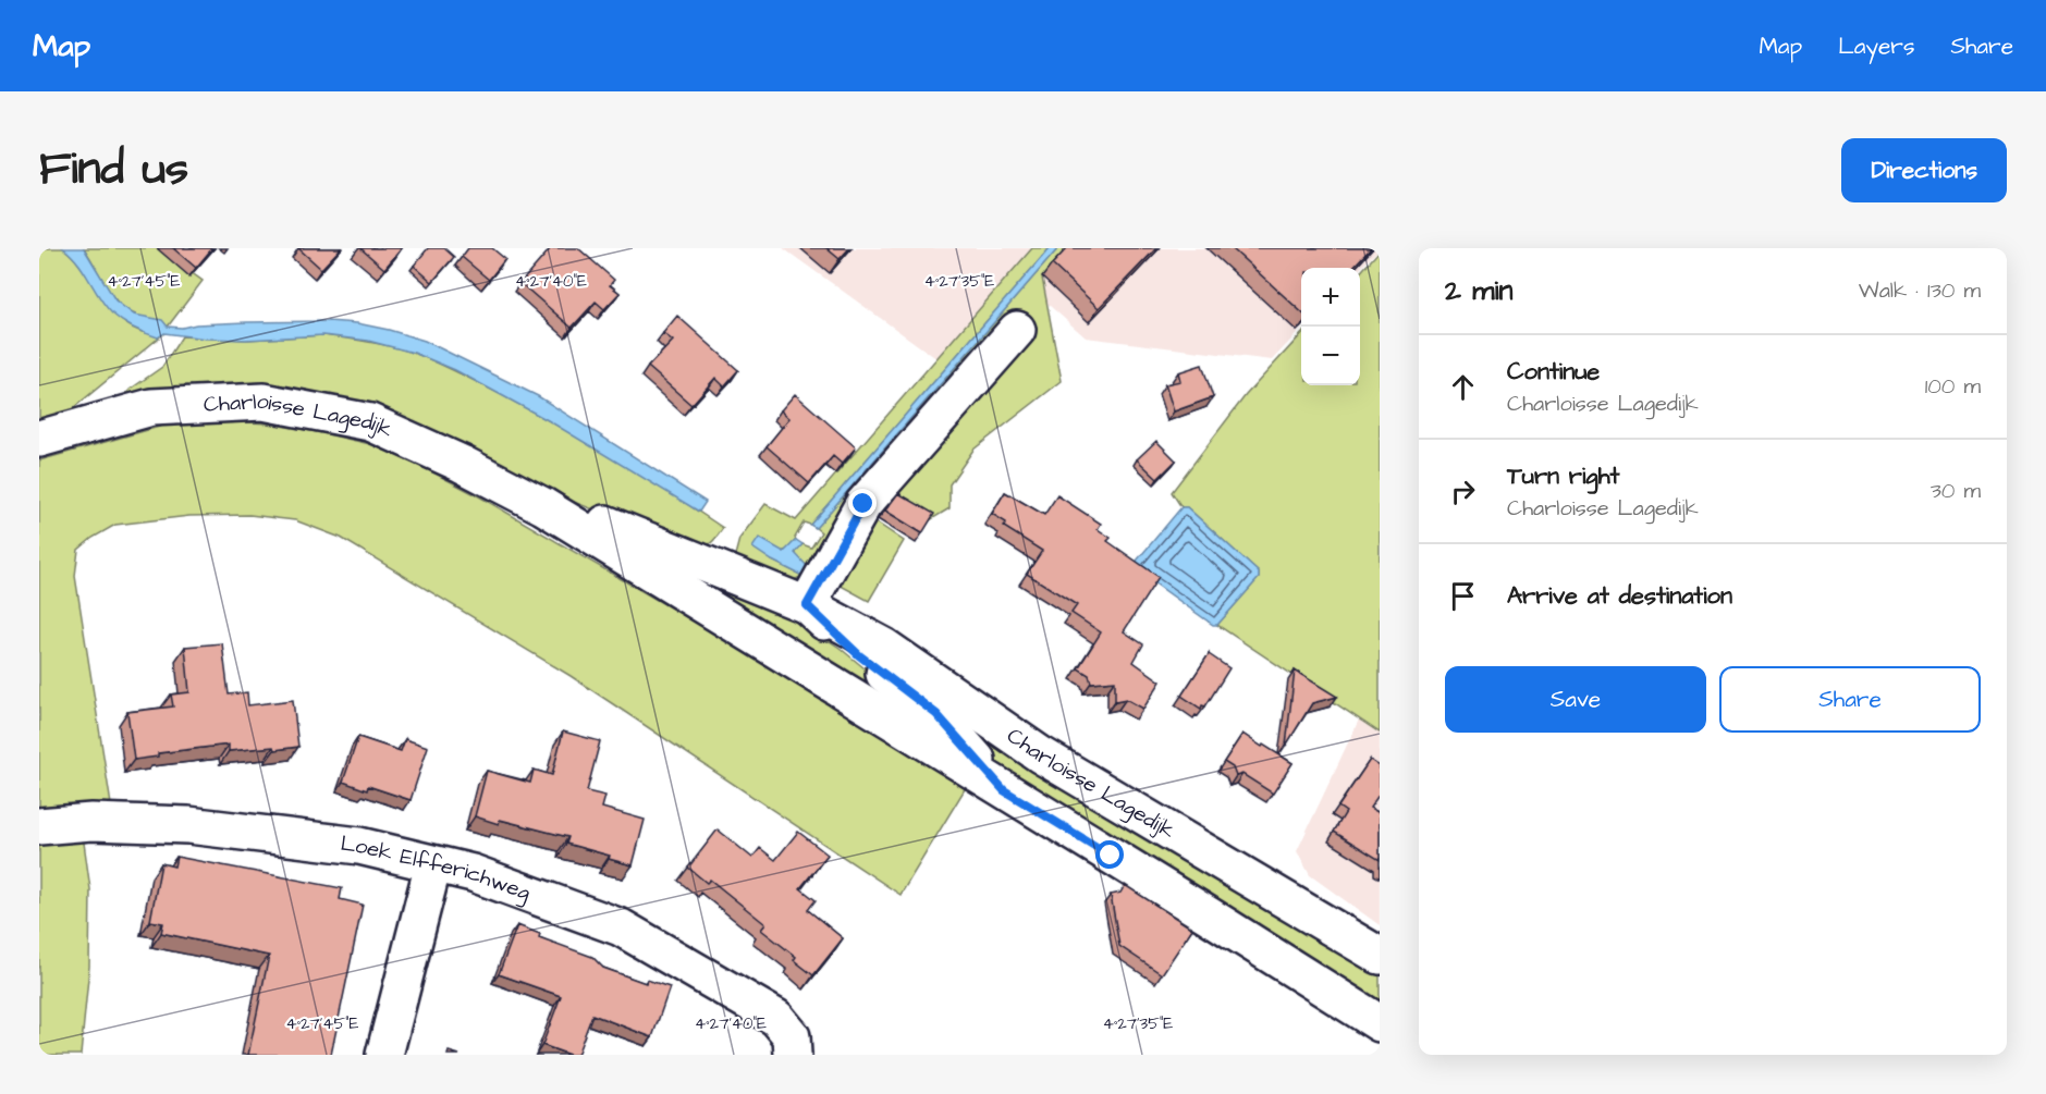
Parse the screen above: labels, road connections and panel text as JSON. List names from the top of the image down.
{
  "streets": {
    "street": ["Charloisse Lagedijk", "Loek Elfferichweg"]
  },
  "page": {
    "header": "Map",
    "nav": ["Map", "Layers", "Share"],
    "title": "Find us",
    "buttons": [
      "Directions",
      ["Save", "Share"]
    ],
    "heading": ["2 min", "Walk · 130 m"],
    "map_buttons": ["+", "−"],
    "list": [
      ["Continue", "Charloisse Lagedijk", "100 m"],
      ["Turn right", "Charloisse Lagedijk", "30 m"],
      "Arrive at destination"
    ]
  },
  "coordinates": ["4°27'45\"E", "4°27'40\"E", "4°27'35\"E"]
}
